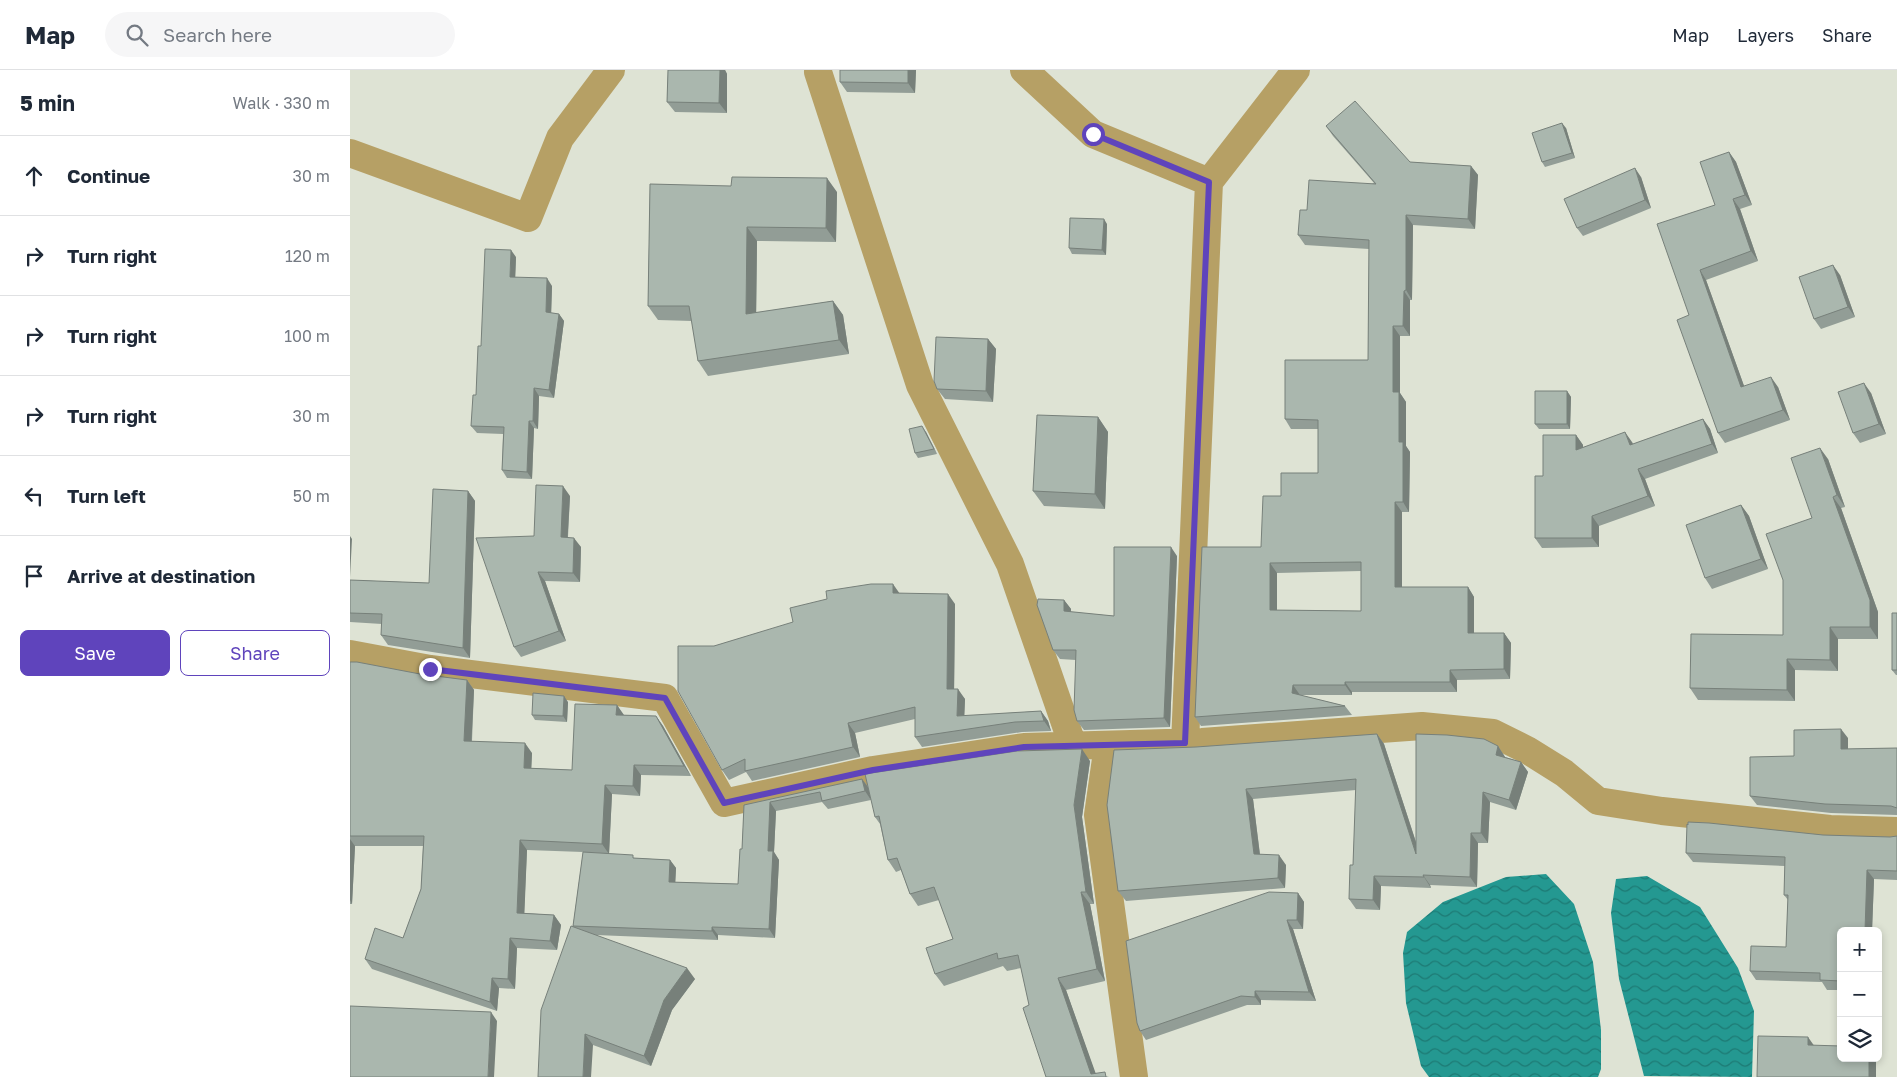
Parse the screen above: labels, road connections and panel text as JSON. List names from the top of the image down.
{
  "page": {
    "header": "Map",
    "search": "Search here",
    "nav": ["Map", "Layers", "Share"],
    "heading": ["5 min", "Walk · 330 m"],
    "list": [
      ["Continue", "30 m"],
      ["Turn right", "120 m"],
      ["Turn right", "100 m"],
      ["Turn right", "30 m"],
      ["Turn left", "50 m"],
      "Arrive at destination"
    ],
    "buttons": ["Save", "Share"],
    "map_buttons": ["+", "−"]
  }
}
